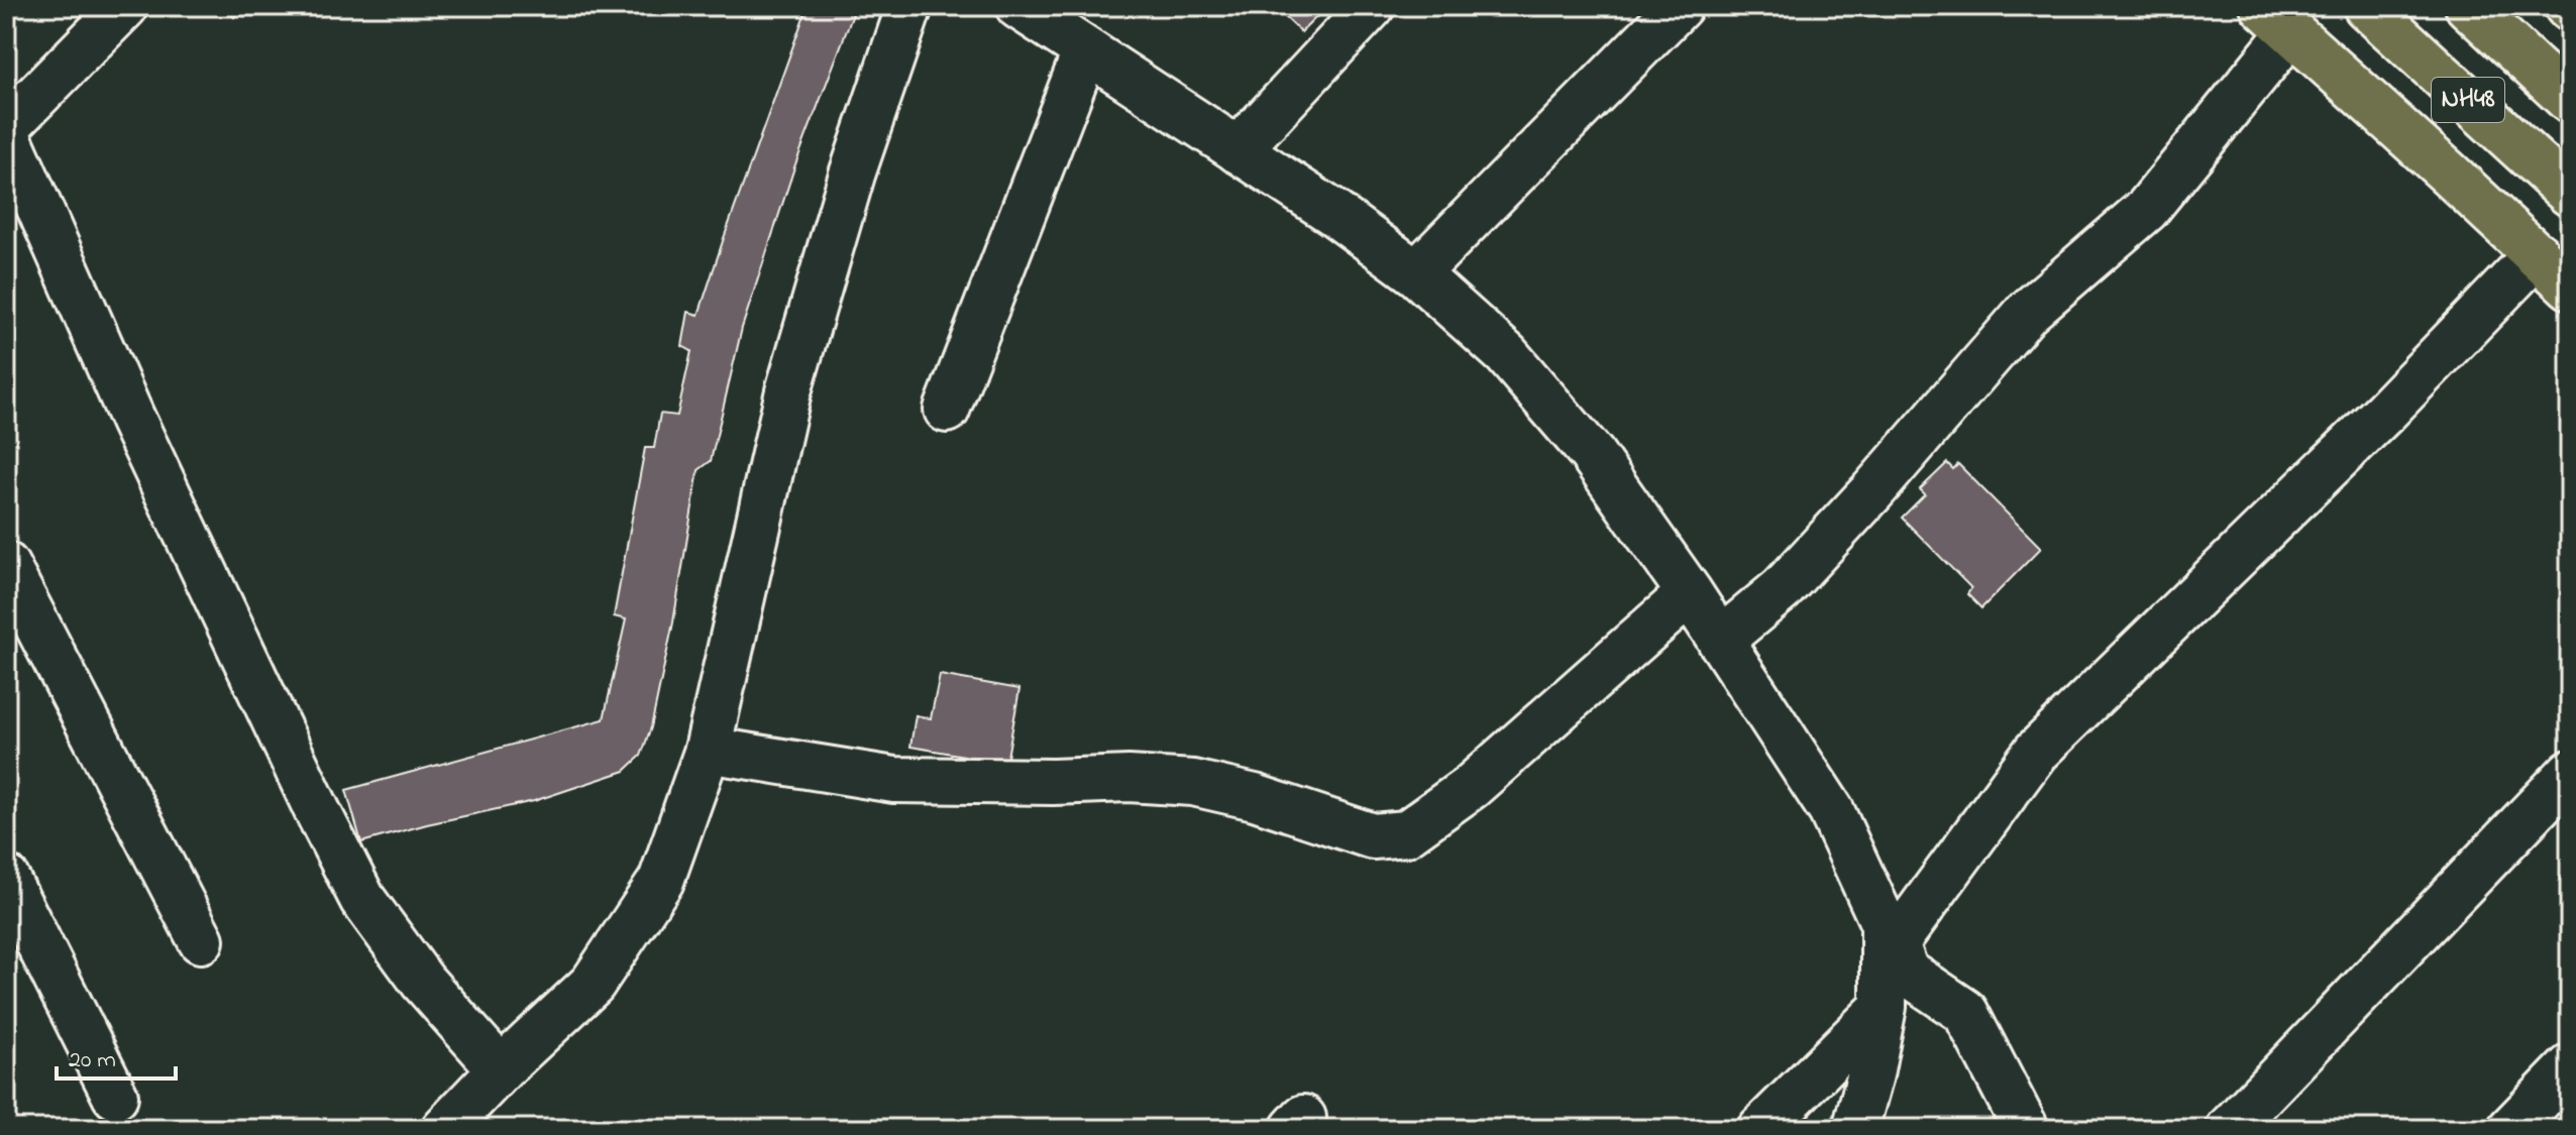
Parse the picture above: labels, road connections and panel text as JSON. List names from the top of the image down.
{
  "streets": {
    "highway": ["NH48"]
  },
  "scale_bar": "20 m"
}
